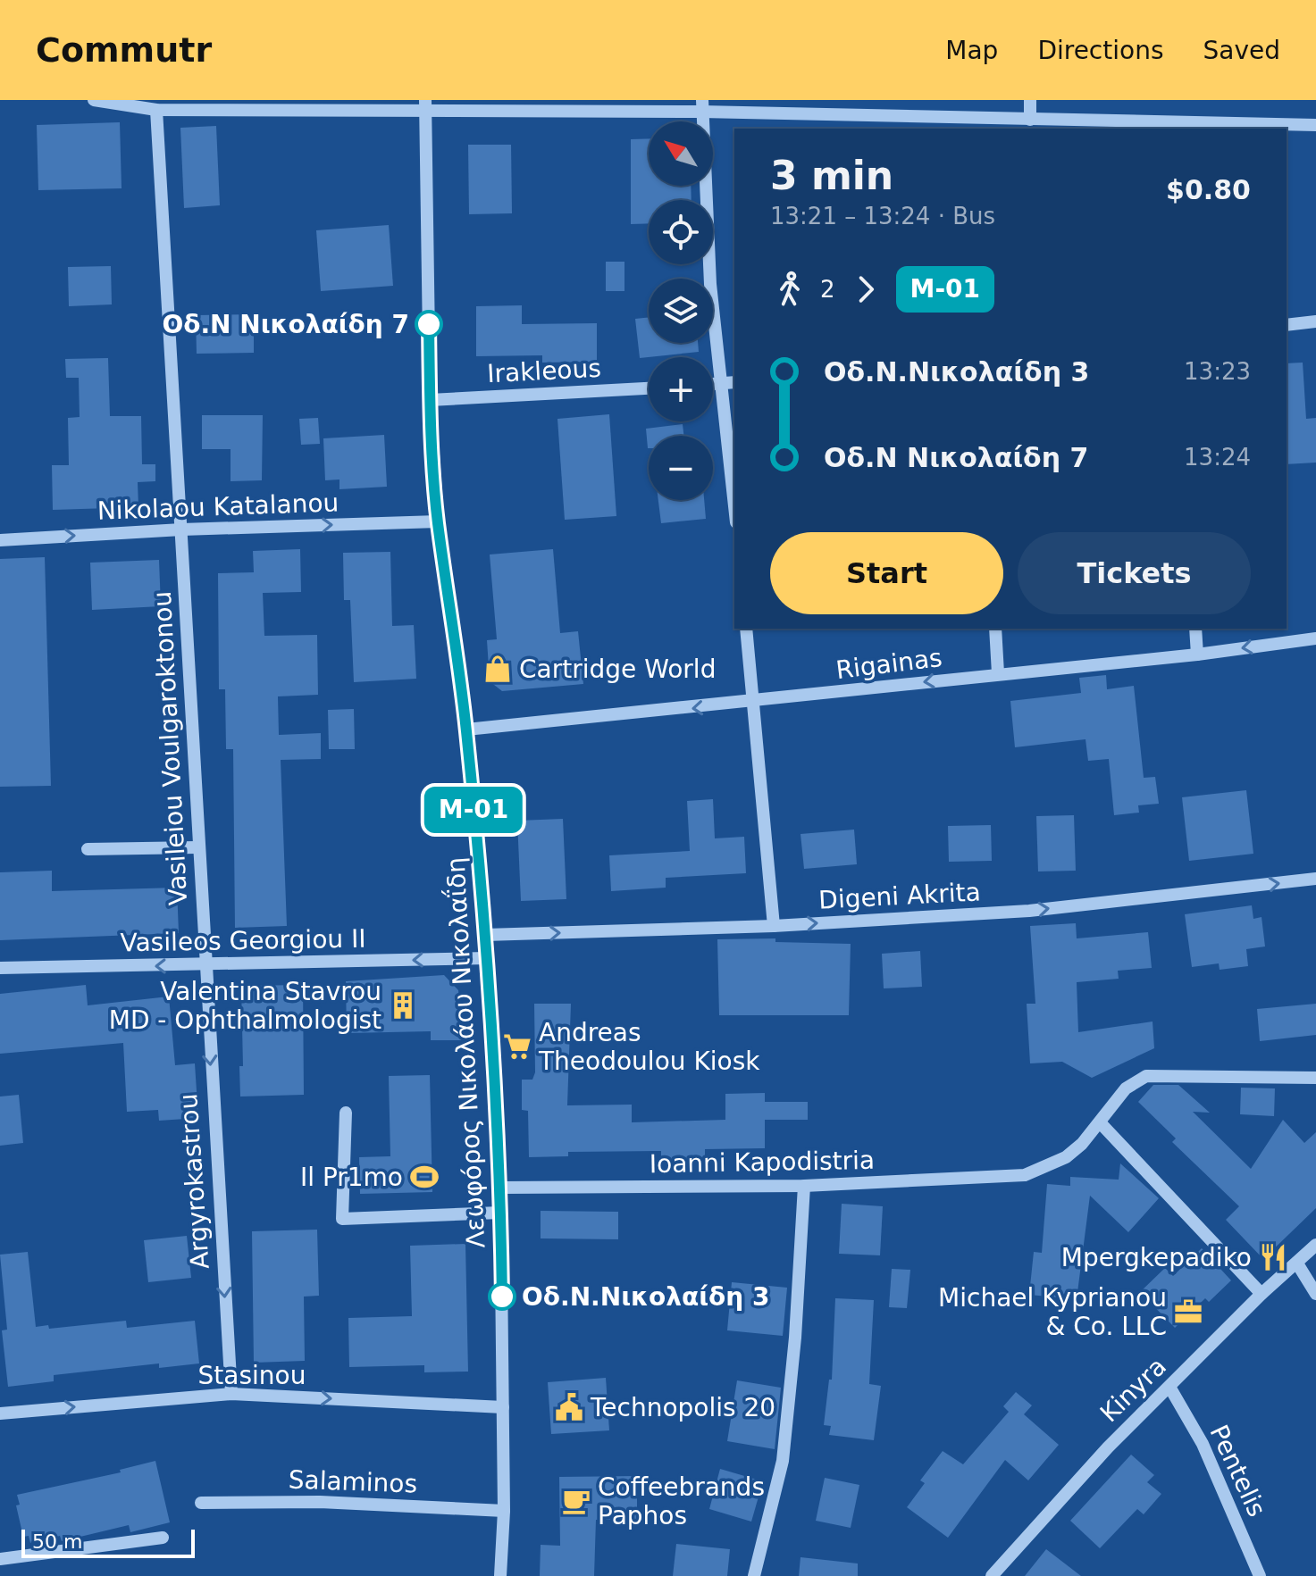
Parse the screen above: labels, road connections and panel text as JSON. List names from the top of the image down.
{
  "streets": {
    "street": [
      "Irakleous",
      "Nikolaou Katalanou",
      "Rigainas",
      "Vasileiou Voulgaroktonou",
      "Digeni Akrita",
      "Vasileos Georgiou II",
      "Λεωφόρος Νικολάου Νικολαΐδη",
      "Ioanni Kapodistria",
      "Argyrokastrou",
      "Stasinou",
      "Kinyra",
      "Pentelis",
      "Salaminos"
    ]
  },
  "crossings": [
    ["Irakleous", "Λεωφόρος Νικολάου Νικολαΐδη"],
    ["Nikolaou Katalanou", "Vasileiou Voulgaroktonou"],
    ["Nikolaou Katalanou", "Λεωφόρος Νικολάου Νικολαΐδη"],
    ["Rigainas", "Λεωφόρος Νικολάου Νικολαΐδη"],
    ["Vasileiou Voulgaroktonou", "Vasileos Georgiou II"],
    ["Vasileiou Voulgaroktonou", "Argyrokastrou"],
    ["Digeni Akrita", "Λεωφόρος Νικολάου Νικολαΐδη"],
    ["Vasileos Georgiou II", "Λεωφόρος Νικολάου Νικολαΐδη"],
    ["Vasileos Georgiou II", "Argyrokastrou"],
    ["Λεωφόρος Νικολάου Νικολαΐδη", "Ioanni Kapodistria"],
    ["Λεωφόρος Νικολάου Νικολαΐδη", "Stasinou"],
    ["Λεωφόρος Νικολάου Νικολαΐδη", "Salaminos"],
    ["Argyrokastrou", "Stasinou"],
    ["Kinyra", "Pentelis"]
  ],
  "one_way": [
    "Nikolaou Katalanou",
    "Rigainas",
    "Digeni Akrita",
    "Vasileos Georgiou II",
    "Argyrokastrou",
    "Stasinou"
  ],
  "places": {
    "other": ["Οδ.Ν Νικολαίδη 7", "Οδ.Ν.Νικολαίδη 3"],
    "shop": ["Cartridge World"],
    "building": ["Valentina Stavrou MD - Ophthalmologist"],
    "supermarket": ["Andreas Theodoulou Kiosk"],
    "sports": ["Il Pr1mo"],
    "restaurant": ["Mpergkepadiko"],
    "office": ["Michael Kyprianou & Co. LLC"],
    "public building": ["Technopolis 20"],
    "cafe": ["Coffeebrands Paphos"]
  },
  "lines": ["bus line M-01"],
  "scale_bar": "50 m",
  "north": "top left",
  "page": {
    "header": "Commutr",
    "nav": ["Map", "Directions", "Saved"],
    "on_map": "M-01",
    "map_buttons": ["+", "−"],
    "heading": ["3 min", "13:21 – 13:24 · Bus", "$0.80"],
    "legs": ["2", "M-01"],
    "list": [
      {
        "name": "Οδ.Ν.Νικολαίδη 3",
        "value": "13:23"
      },
      {
        "name": "Οδ.Ν Νικολαίδη 7",
        "value": "13:24"
      }
    ],
    "buttons": ["Start", "Tickets"],
    "scale": "50 m"
  }
}
